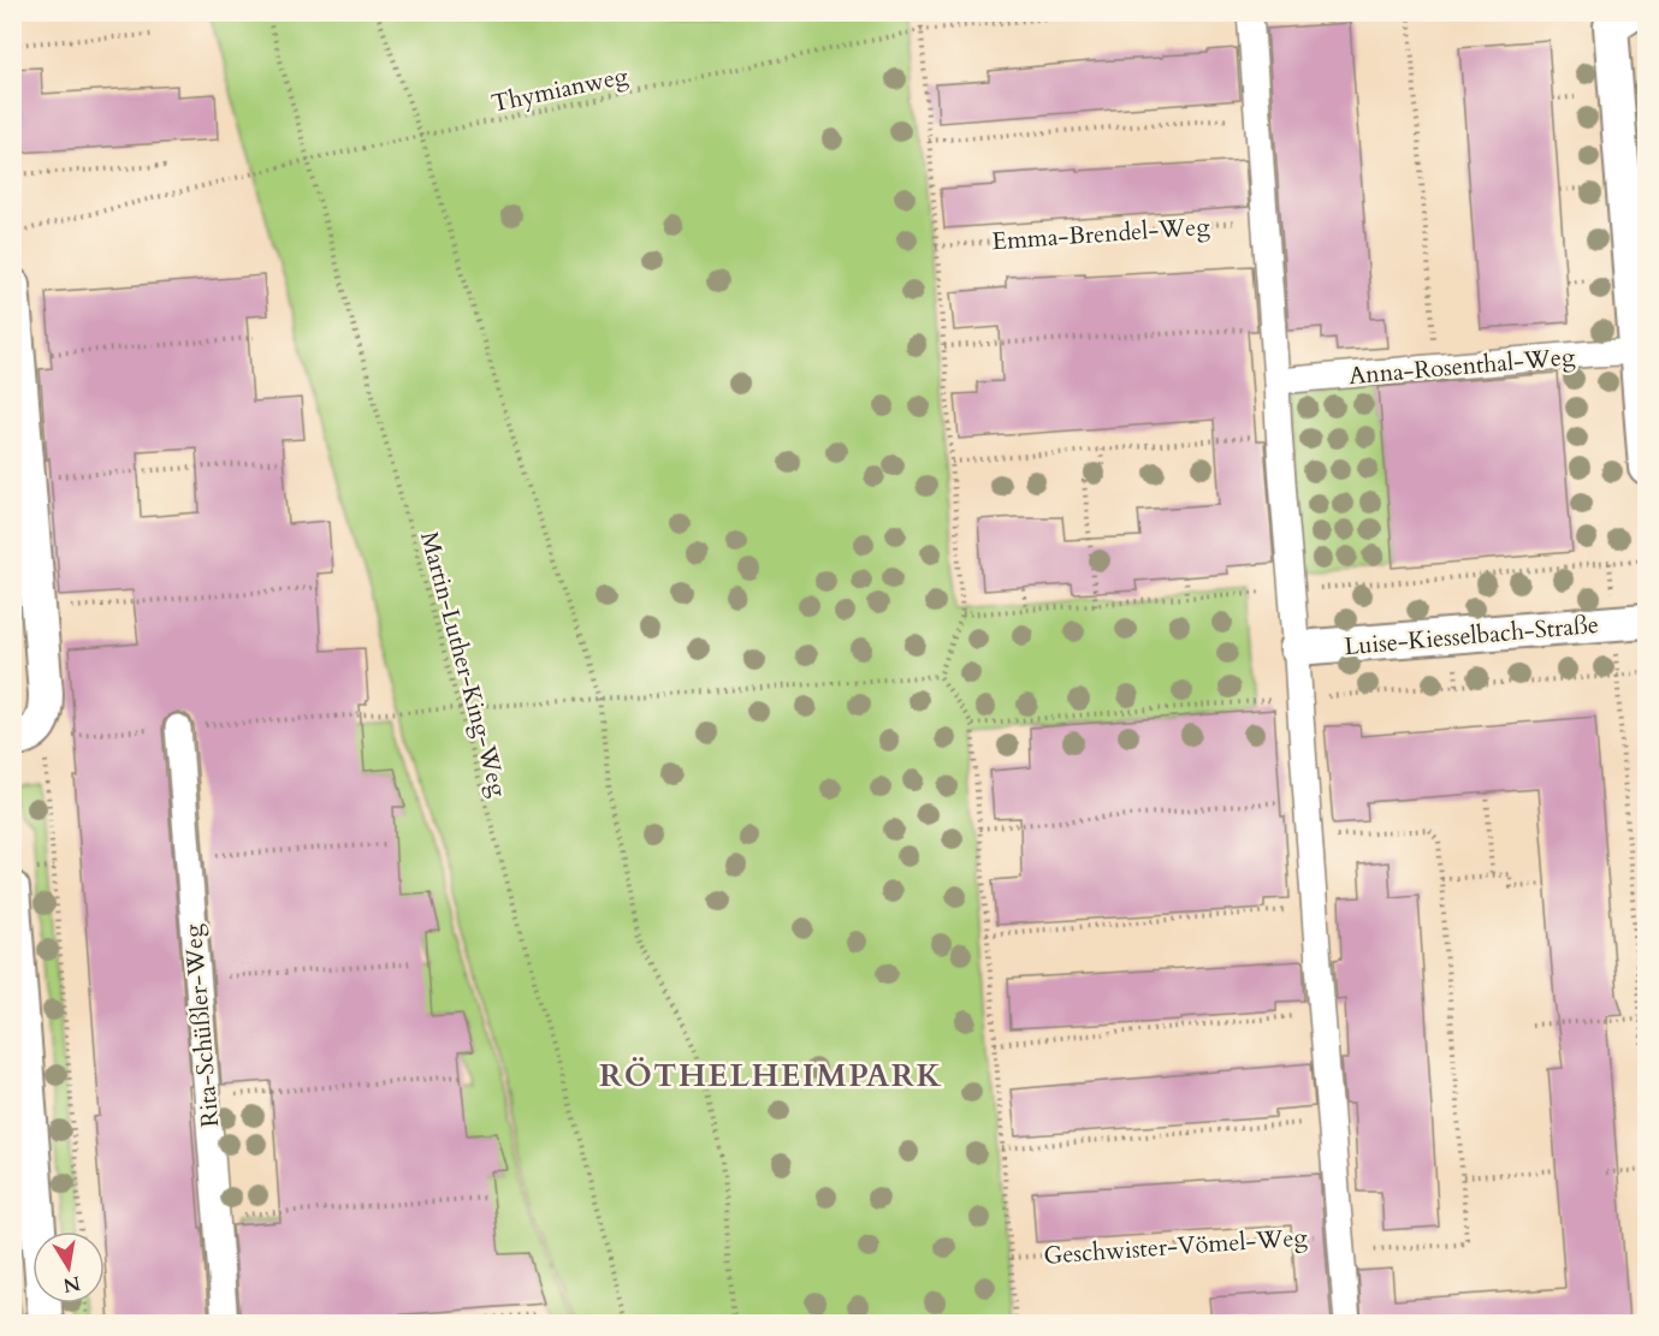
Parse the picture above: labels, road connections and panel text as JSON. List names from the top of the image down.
{
  "streets": {
    "street": [
      "Anna-Rosenthal-Weg",
      "Luise-Kiesselbach-Straße",
      "Rita-Schüßler-Weg",
      "Geschwister-Vömel-Weg"
    ],
    "path": ["Thymianweg", "Emma-Brendel-Weg", "Martin-Luther-King-Weg"]
  },
  "crossings": [
    ["Thymianweg", "Martin-Luther-King-Weg"],
    ["Luise-Kiesselbach-Straße", "Geschwister-Vömel-Weg"]
  ],
  "districts": ["RÖTHELHEIMPARK"],
  "north": "bottom"
}
